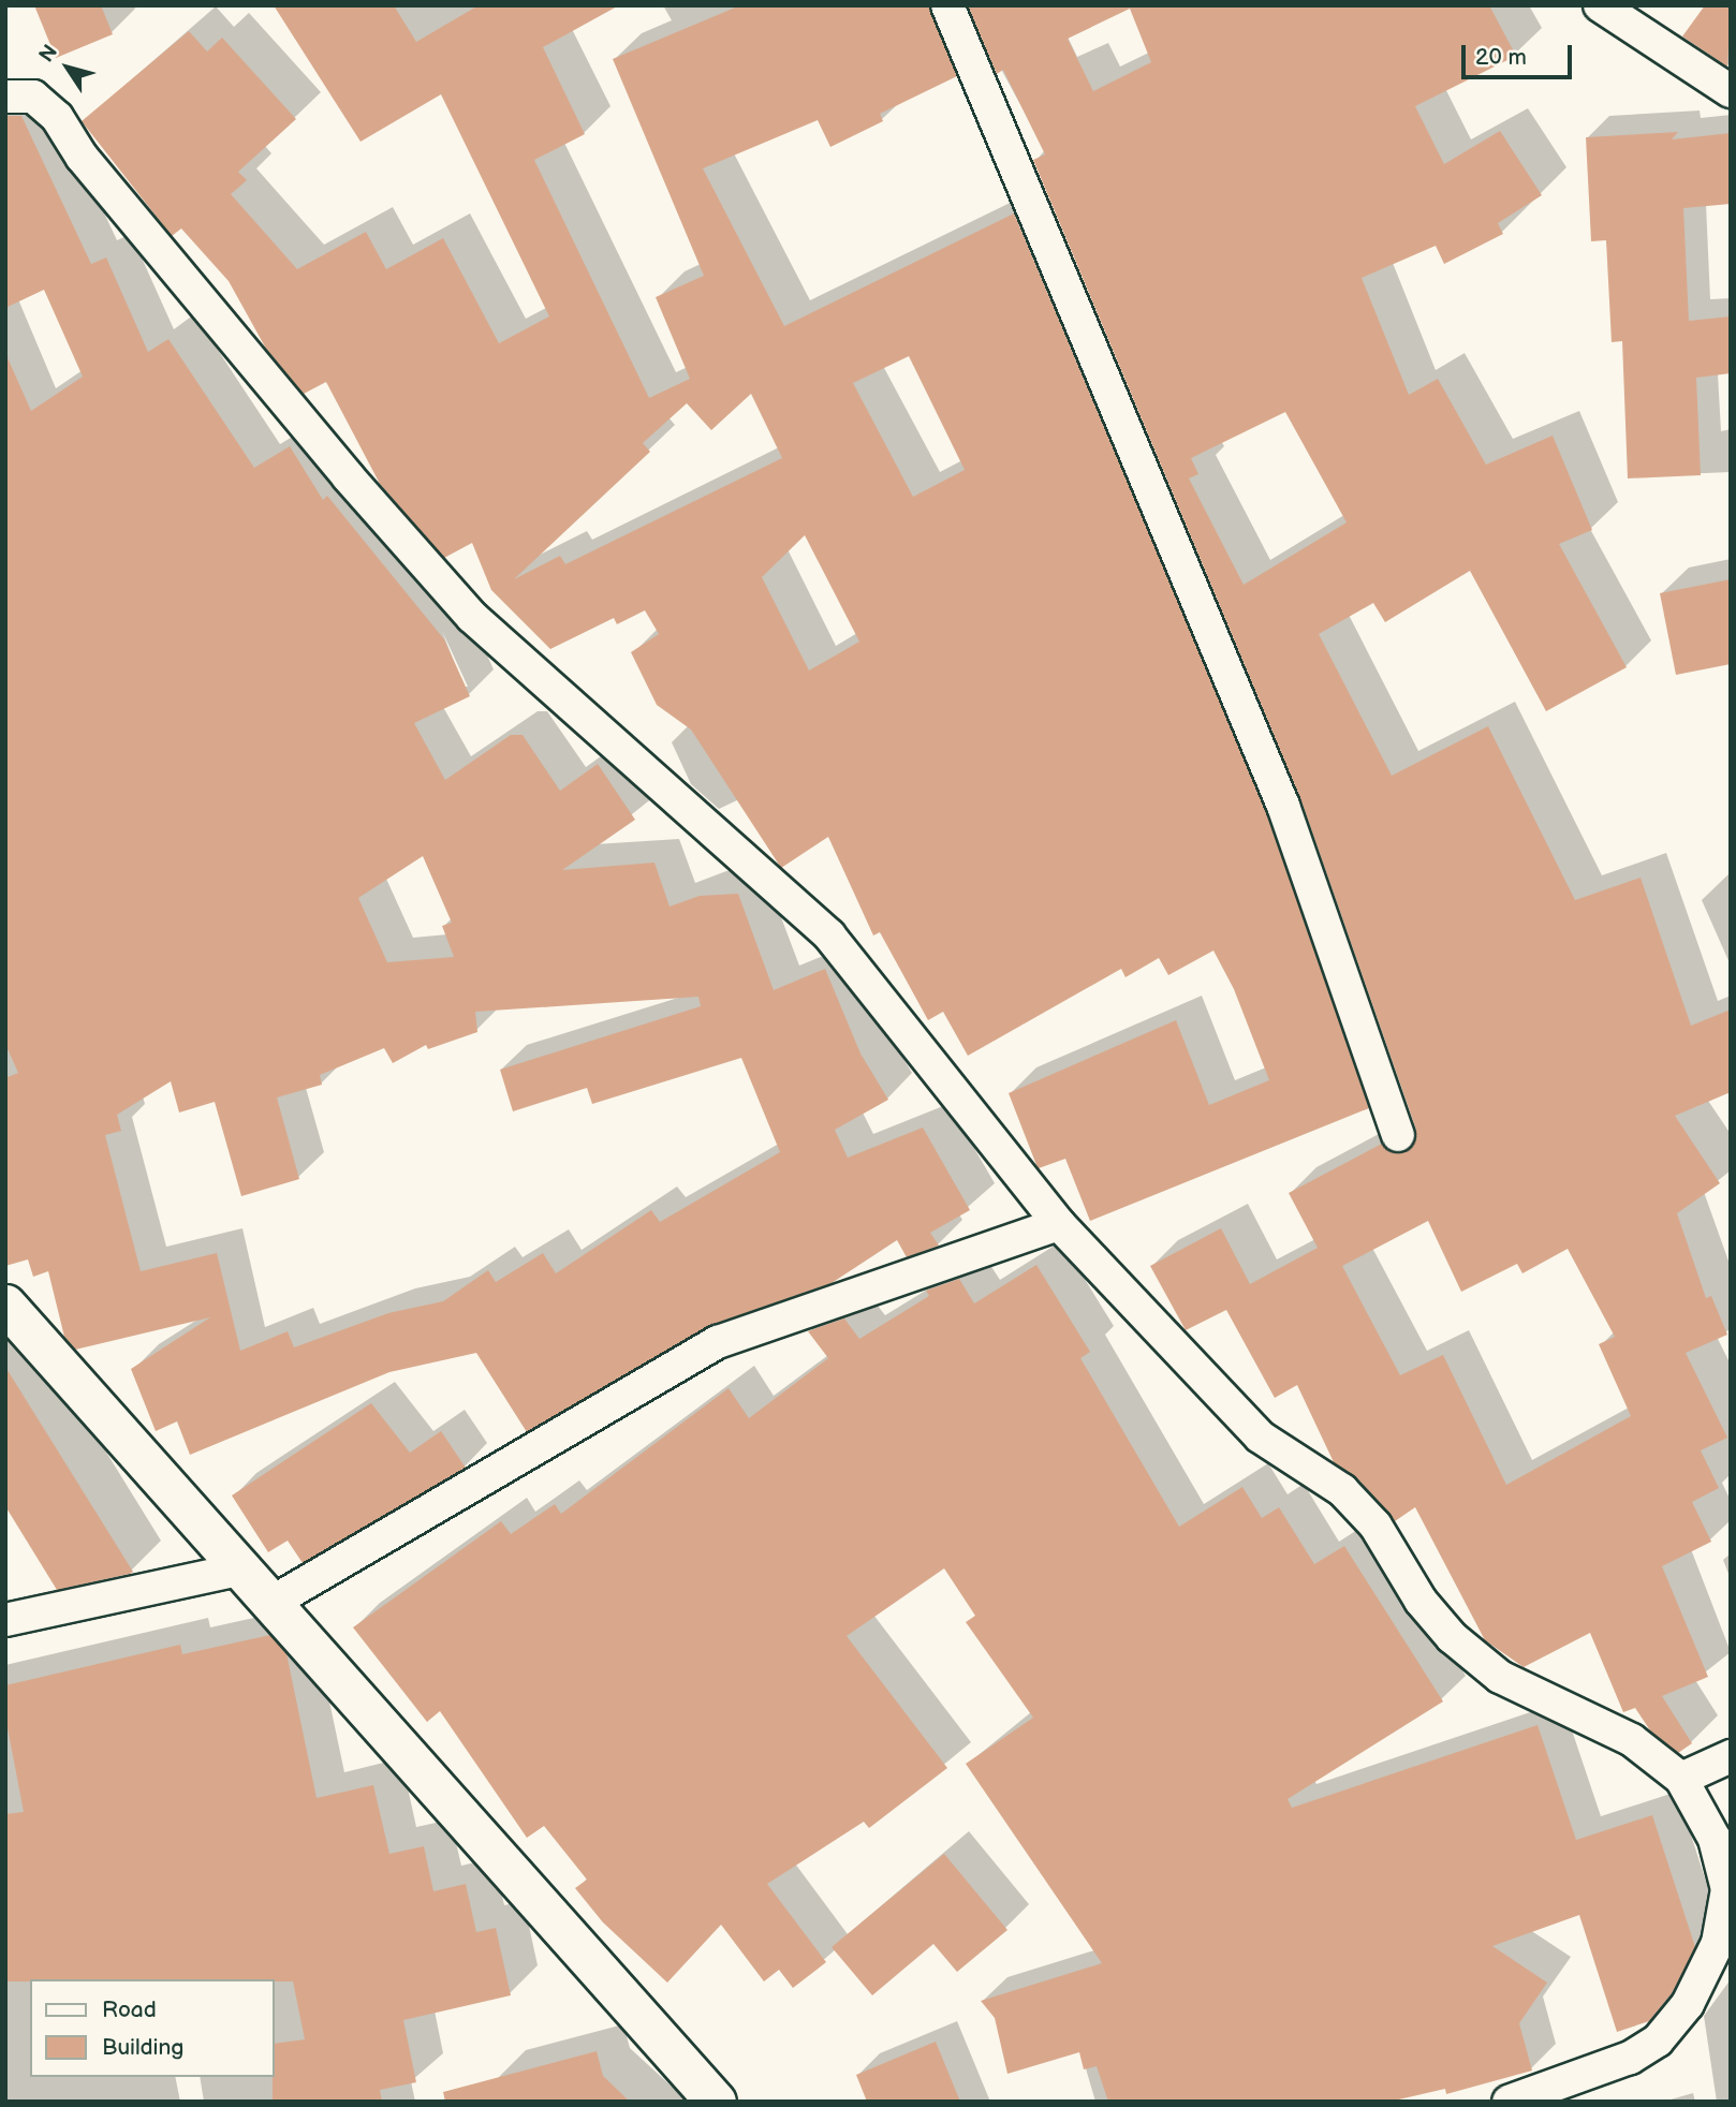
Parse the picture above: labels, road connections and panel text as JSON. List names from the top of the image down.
{
  "legend": ["Road", "Building"],
  "scale_bar": "20 m",
  "north": "top left"
}
